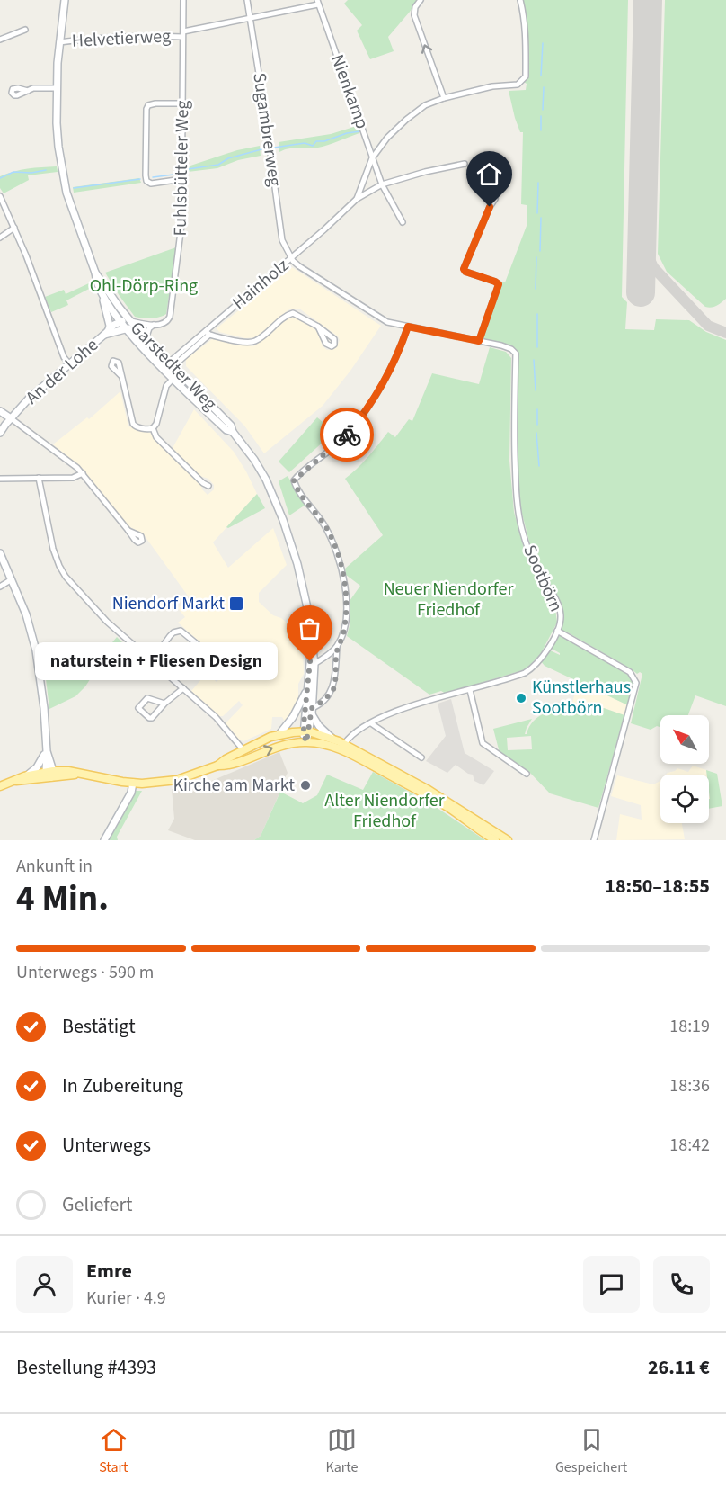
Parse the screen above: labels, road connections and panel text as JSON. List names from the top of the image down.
{
  "streets": {
    "main road": ["Garstedter Weg", "An der Lohe"],
    "street": [
      "Helvetierweg",
      "Nienkamp",
      "Sugambrerweg",
      "Fuhlsbütteler Weg",
      "Hainholz",
      "Sootbörn"
    ]
  },
  "crossings": [
    ["Helvetierweg", "Nienkamp"],
    ["Helvetierweg", "Sugambrerweg"],
    ["Helvetierweg", "Fuhlsbütteler Weg"],
    ["Helvetierweg", "Garstedter Weg"],
    ["Nienkamp", "Hainholz"],
    ["Sugambrerweg", "Hainholz"],
    ["Fuhlsbütteler Weg", "Garstedter Weg"],
    ["Hainholz", "Garstedter Weg"],
    ["Garstedter Weg", "An der Lohe"]
  ],
  "parks": ["Ohl-Dörp-Ring", "Neuer Niendorfer Friedhof", "Alter Niendorfer Friedhof"],
  "places": {
    "transit": ["Niendorf Markt"],
    "other": ["naturstein + Fliesen Design", "Künstlerhaus Sootbörn", "Kirche am Markt"]
  },
  "north": "top left",
  "page": {
    "bubble": "naturstein + Fliesen Design",
    "heading": ["4 Min.", "Ankunft in", "18:50–18:55"],
    "panel": [
      "Emre",
      "Kurier · 4.9",
      "Bestellung #4393",
      "26.11 €"
    ],
    "bar": "Unterwegs · 590 m",
    "list": [
      ["Bestätigt", "18:19"],
      ["In Zubereitung", "18:36"],
      ["Unterwegs", "18:42"],
      "Geliefert"
    ],
    "tabs": ["Start", "Karte", "Gespeichert"]
  }
}
